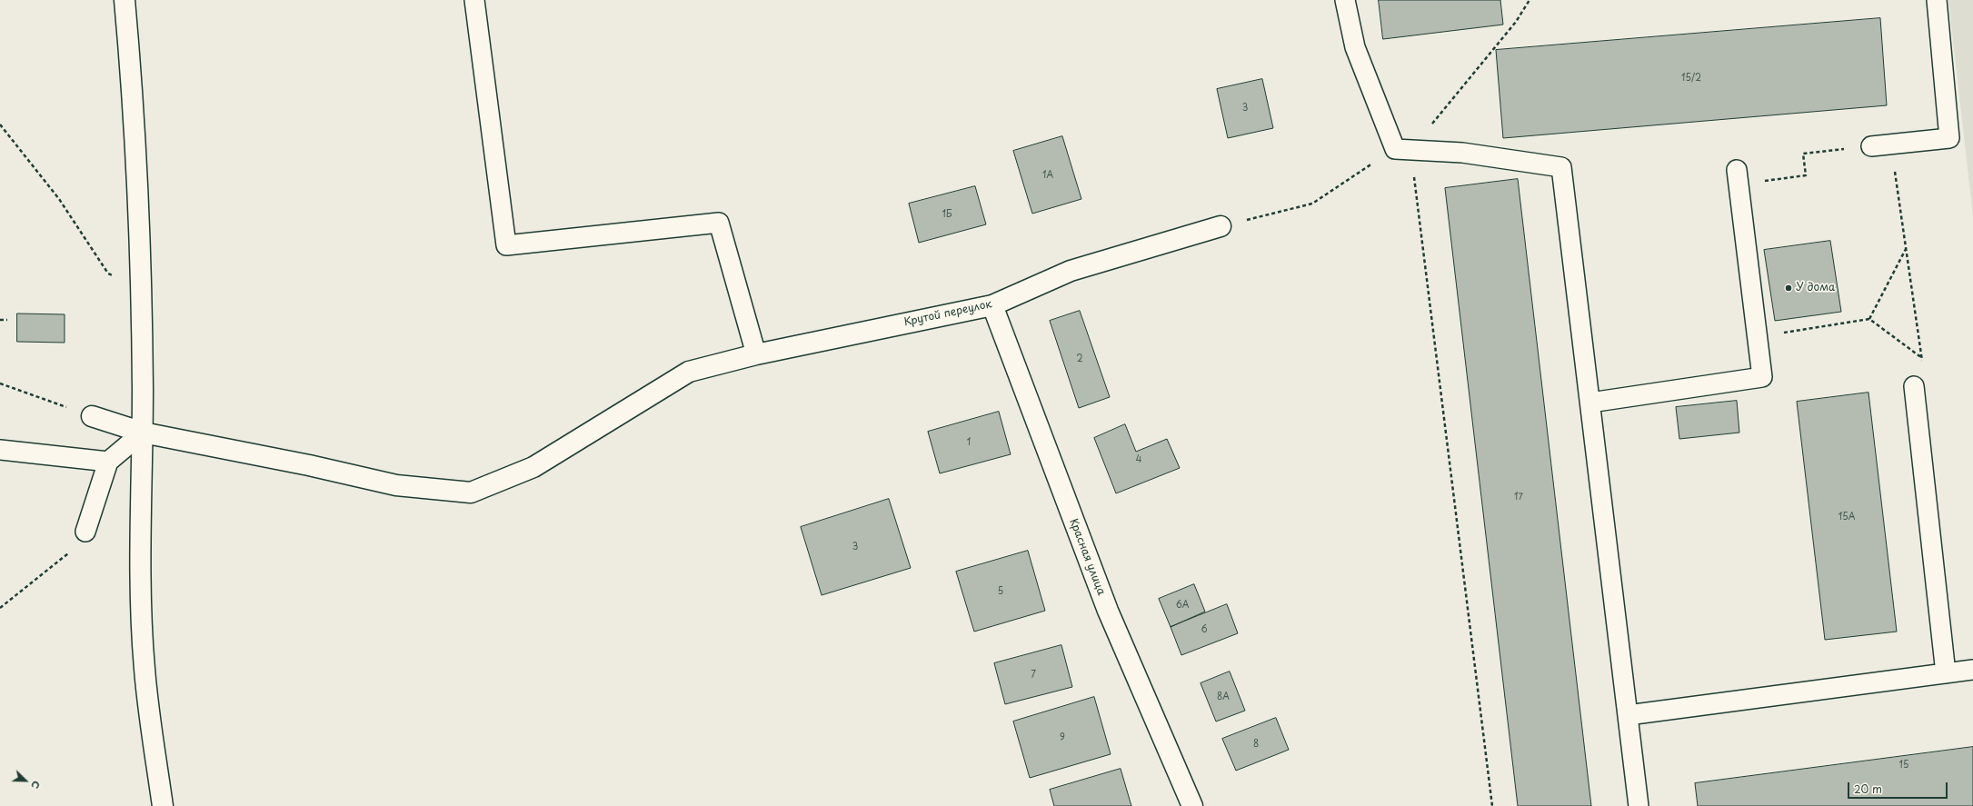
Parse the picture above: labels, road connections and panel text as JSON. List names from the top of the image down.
{
  "streets": {
    "street": ["Крутой переулок", "Красная улица"]
  },
  "crossings": [
    ["Крутой переулок", "Красная улица"]
  ],
  "places": ["У дома"],
  "house_numbers": [
    "15/2",
    "3",
    "1А",
    "1Б",
    "2",
    "1",
    "4",
    "17",
    "15А",
    "3",
    "5",
    "6А",
    "6",
    "7",
    "8А",
    "9",
    "8",
    "15"
  ],
  "scale_bar": "20 m",
  "north": "bottom right"
}
